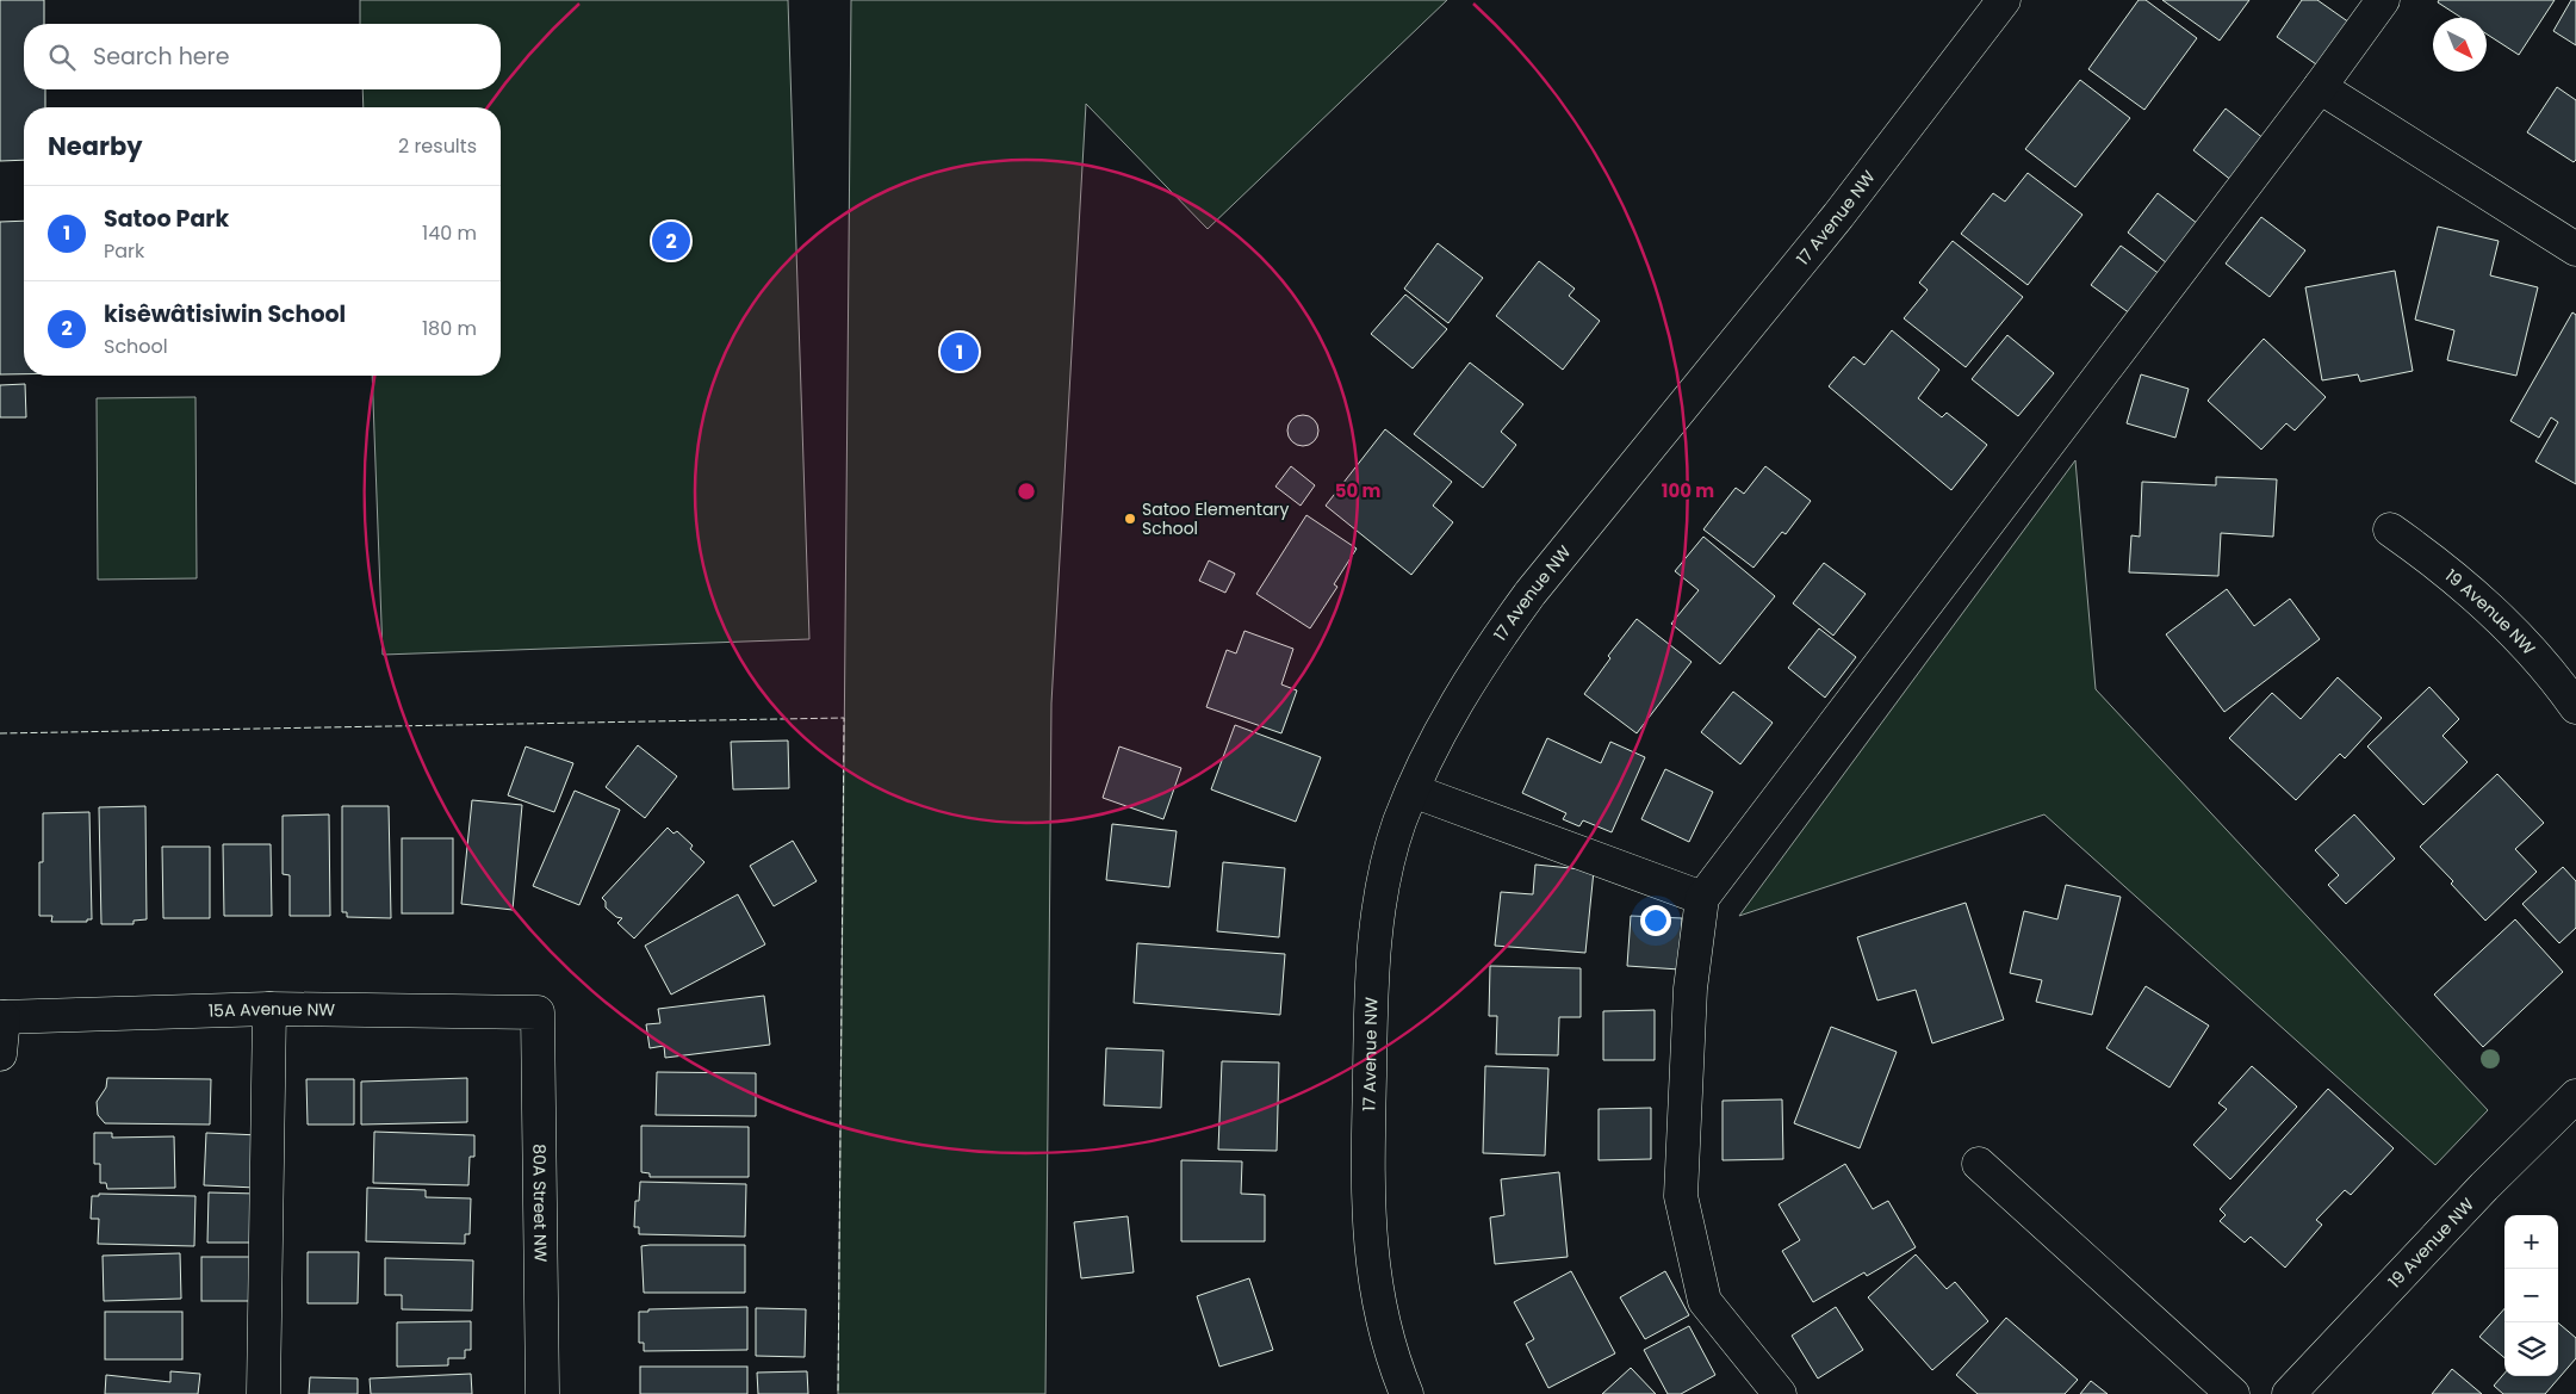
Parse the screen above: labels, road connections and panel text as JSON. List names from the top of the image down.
{
  "streets": {
    "street": [
      "17 Avenue NW",
      "19 Avenue NW",
      "15A Avenue NW",
      "80A Street NW"
    ]
  },
  "crossings": [
    ["15A Avenue NW", "80A Street NW"]
  ],
  "places": ["Satoo Elementary School"],
  "north": "bottom right",
  "page": {
    "search": "Search here",
    "heading": ["Nearby", "2 results"],
    "list": [
      {
        "mark": "1",
        "name": "Satoo Park",
        "note": "Park",
        "value": "140 m"
      },
      {
        "mark": "2",
        "name": "kisêwâtisiwin School",
        "note": "School",
        "value": "180 m"
      }
    ],
    "pins": ["2", "1"],
    "map_buttons": ["+", "−"]
  },
  "rings": ["50 m", "100 m"]
}
